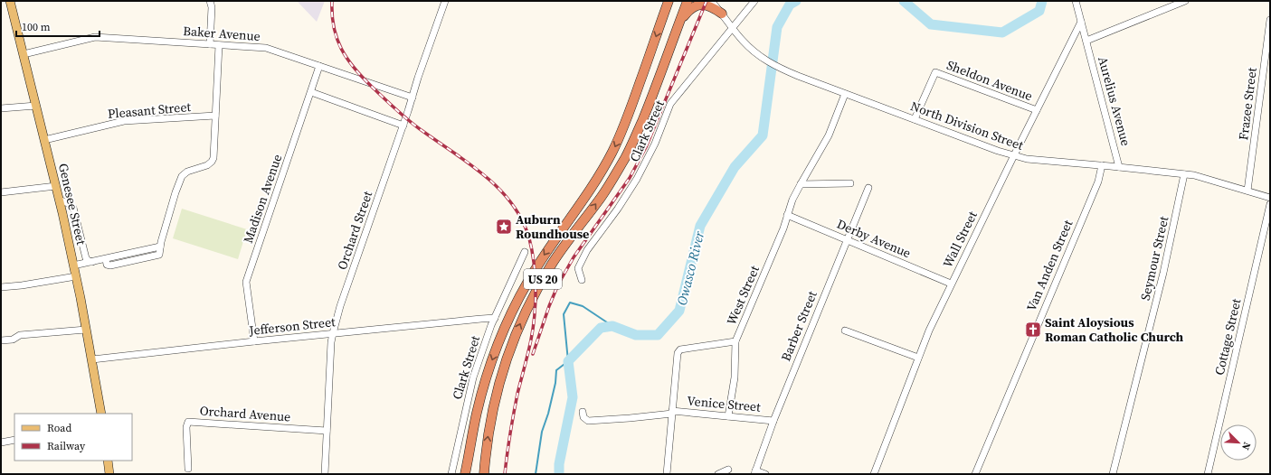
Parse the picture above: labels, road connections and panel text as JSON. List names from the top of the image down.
{
  "streets": {
    "highway": ["US 20"],
    "main road": ["Genesee Street"],
    "street": [
      "Baker Avenue",
      "Sheldon Avenue",
      "Aurelius Avenue",
      "Frazee Street",
      "Pleasant Street",
      "North Division Street",
      "Clark Street",
      "Madison Avenue",
      "Orchard Street",
      "Derby Avenue",
      "Wall Street",
      "Seymour Street",
      "Van Anden Street",
      "West Street",
      "Jefferson Street",
      "Barber Street",
      "Cottage Street",
      "Venice Street",
      "Orchard Avenue"
    ]
  },
  "crossings": [
    ["Baker Avenue", "Madison Avenue"],
    ["Baker Avenue", "Genesee Street"],
    ["Baker Avenue", "Orchard Street"],
    ["Sheldon Avenue", "North Division Street"],
    ["Sheldon Avenue", "Wall Street"],
    ["Aurelius Avenue", "North Division Street"],
    ["Aurelius Avenue", "Wall Street"],
    ["Frazee Street", "North Division Street"],
    ["Pleasant Street", "Genesee Street"],
    ["North Division Street", "Clark Street"],
    ["North Division Street", "Wall Street"],
    ["North Division Street", "Seymour Street"],
    ["North Division Street", "Van Anden Street"],
    ["North Division Street", "West Street"],
    ["Clark Street", "Jefferson Street"],
    ["Madison Avenue", "Jefferson Street"],
    ["Genesee Street", "Jefferson Street"],
    ["Orchard Street", "Jefferson Street"],
    ["Orchard Street", "Orchard Avenue"],
    ["Derby Avenue", "Wall Street"],
    ["Derby Avenue", "West Street"],
    ["Derby Avenue", "Barber Street"],
    ["West Street", "Venice Street"],
    ["Barber Street", "Venice Street"]
  ],
  "water": ["Owasco River"],
  "places": {
    "place": ["Auburn Roundhouse"],
    "church": ["Saint Aloysious Roman Catholic Church"]
  },
  "legend": ["Road", "Railway"],
  "scale_bar": "100 m",
  "north": "bottom right"
}
